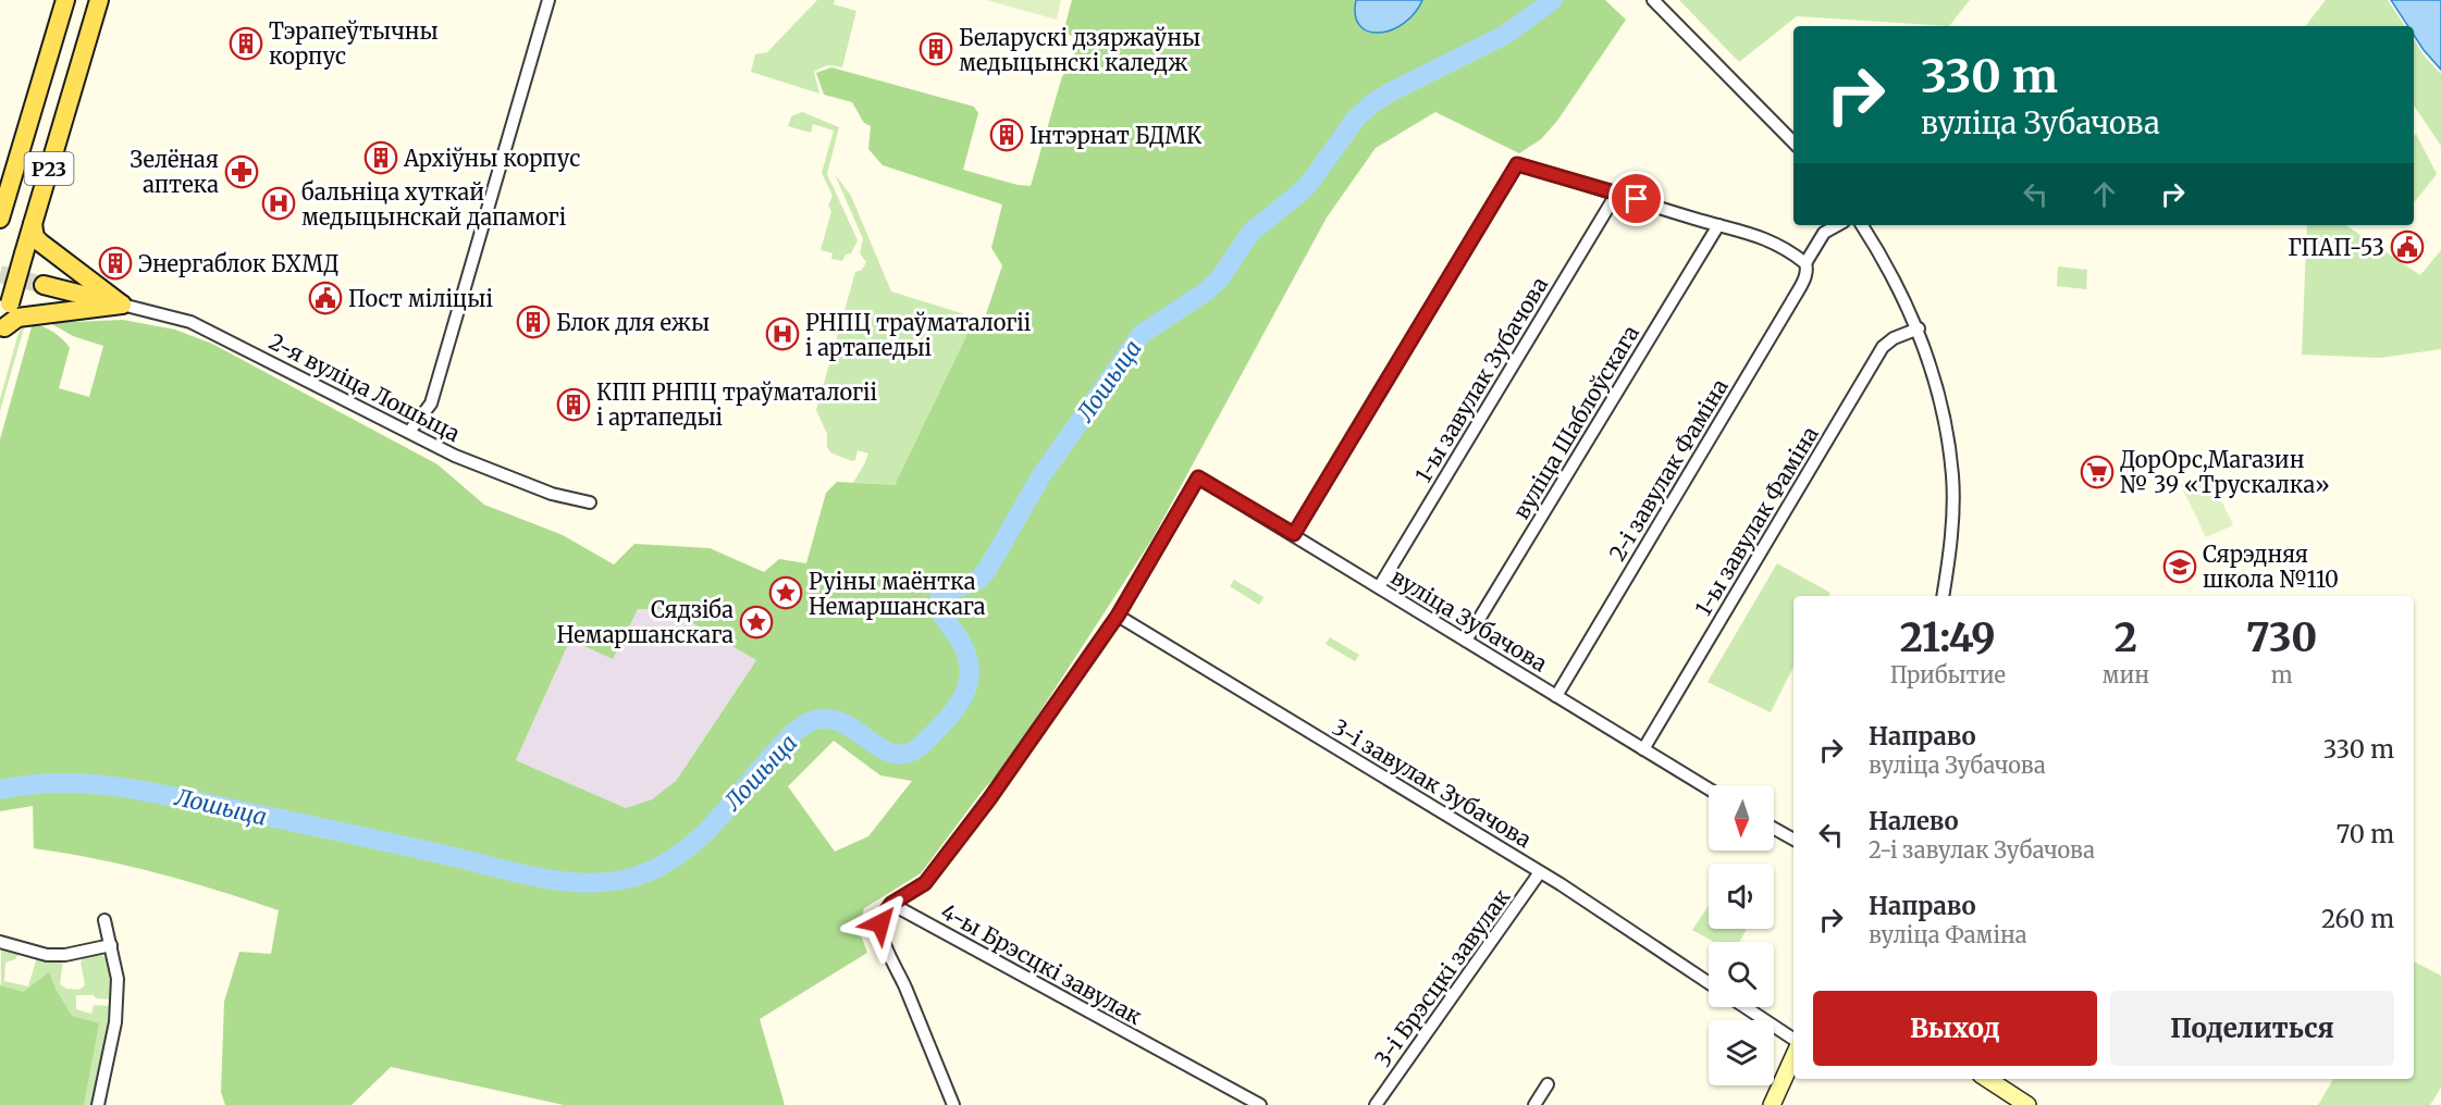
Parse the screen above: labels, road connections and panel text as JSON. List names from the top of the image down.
{
  "streets": {
    "main road": ["Р23"],
    "street": [
      "1-ы завулак Зубачова",
      "2-я вуліца Лошыца",
      "вуліца Шаблоўскага",
      "2-і завулак Фаміна",
      "1-ы завулак Фаміна",
      "вуліца Зубачова",
      "3-і завулак Зубачова",
      "4-ы Брэсцкі завулак",
      "3-і Брэсцкі завулак"
    ]
  },
  "crossings": [
    ["1-ы завулак Зубачова", "вуліца Зубачова"],
    ["вуліца Шаблоўскага", "вуліца Зубачова"],
    ["2-і завулак Фаміна", "вуліца Зубачова"],
    ["1-ы завулак Фаміна", "вуліца Зубачова"],
    ["вуліца Зубачова", "4-ы Брэсцкі завулак"],
    ["3-і завулак Зубачова", "4-ы Брэсцкі завулак"],
    ["3-і завулак Зубачова", "3-і Брэсцкі завулак"]
  ],
  "water": ["Лошыца"],
  "places": {
    "building": [
      "Тэрапеўтычны корпус",
      "Беларускі дзяржаўны медыцынскі каледж",
      "Інтэрнат БДМК",
      "Архіўны корпус",
      "Энергаблок БХМД",
      "Блок для ежы",
      "КПП РНПЦ траўматалогіі і артапедыі"
    ],
    "pharmacy": ["Зелёная аптека"],
    "hospital": ["бальніца хуткай медыцынскай дапамогі", "РНПЦ траўматалогіі і артапедыі"],
    "public building": ["ГПАП-53", "Пост міліцыі"],
    "supermarket": ["ДорОрс,Магазин № 39 «Трускалка»"],
    "school or university": ["Сярэдняя школа №110"],
    "place": ["Руіны маёнтка Немаршанскага", "Сядзіба Немаршанскага"]
  },
  "north": "bottom",
  "page": {
    "turn": ["330 m", "вуліца Зубачова"],
    "eta": [
      "21:49",
      "Прибытие",
      "2",
      "мин",
      "730",
      "m"
    ],
    "list": [
      {
        "name": "Направо",
        "note": "вуліца Зубачова",
        "value": "330 m"
      },
      {
        "name": "Налево",
        "note": "2-і завулак Зубачова",
        "value": "70 m"
      },
      {
        "name": "Направо",
        "note": "вуліца Фаміна",
        "value": "260 m"
      }
    ],
    "buttons": ["Выход", "Поделиться"]
  }
}
